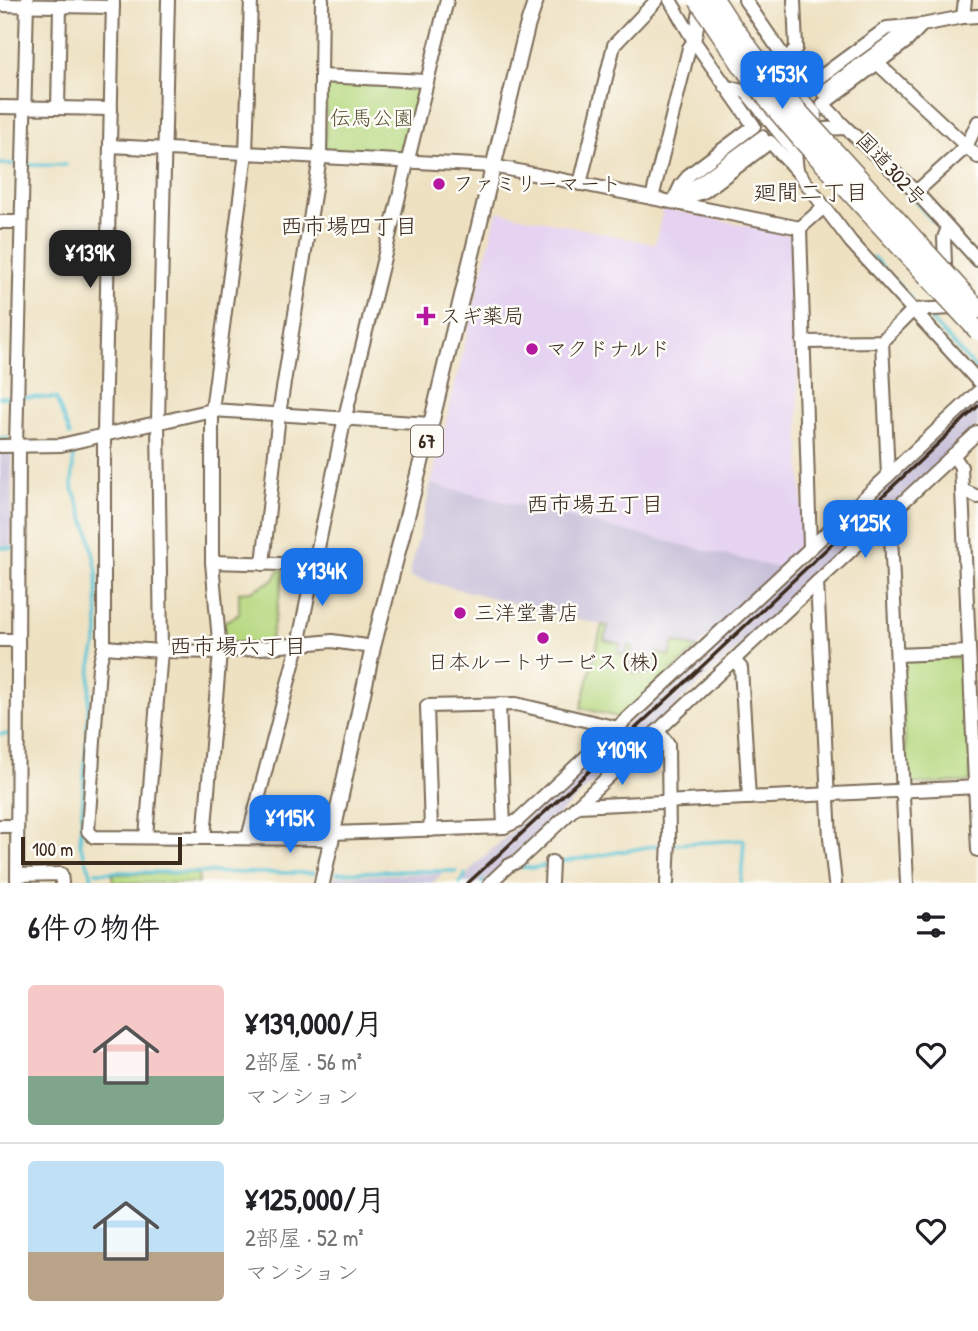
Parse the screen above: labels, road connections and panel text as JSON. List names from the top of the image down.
{
  "streets": {
    "highway": ["国道302号"],
    "main road": ["67"]
  },
  "districts": [
    "廻間二丁目",
    "西市場四丁目",
    "西市場五丁目",
    "西市場六丁目"
  ],
  "parks": ["伝馬公園"],
  "places": {
    "other": [
      "ファミリーマート",
      "マクドナルド",
      "三洋堂書店",
      "日本ルートサービス (株)"
    ],
    "health": ["スギ薬局"]
  },
  "scale_bar": "100 m",
  "page": {
    "price": [
      "¥153K",
      "¥139K",
      "¥125K",
      "¥134K",
      "¥109K",
      "¥115K"
    ],
    "scale": "100 m",
    "heading": "6件の物件",
    "list": [
      {
        "name": "¥139,000/月",
        "note": "2部屋 · 56 m² · マンション"
      },
      {
        "name": "¥125,000/月",
        "note": "2部屋 · 52 m² · マンション"
      }
    ]
  }
}
